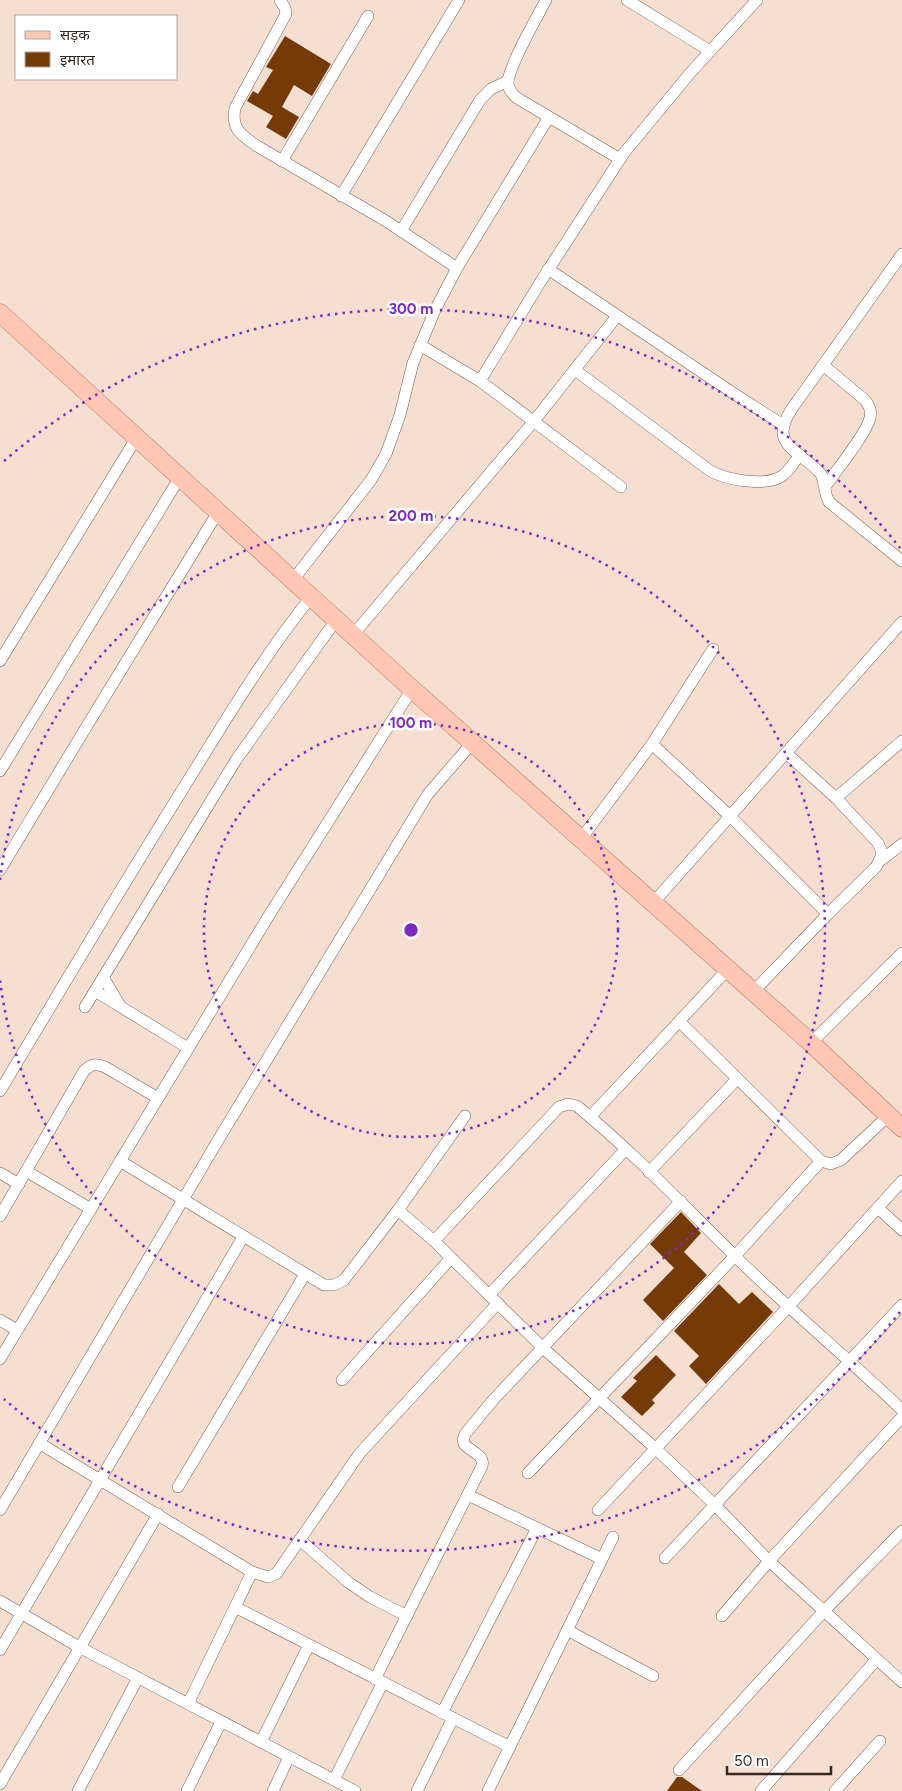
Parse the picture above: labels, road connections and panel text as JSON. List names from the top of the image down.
{
  "legend": ["सड़क", "इमारत"],
  "scale_bar": "50 m",
  "rings": ["300 m", "200 m", "100 m"]
}
